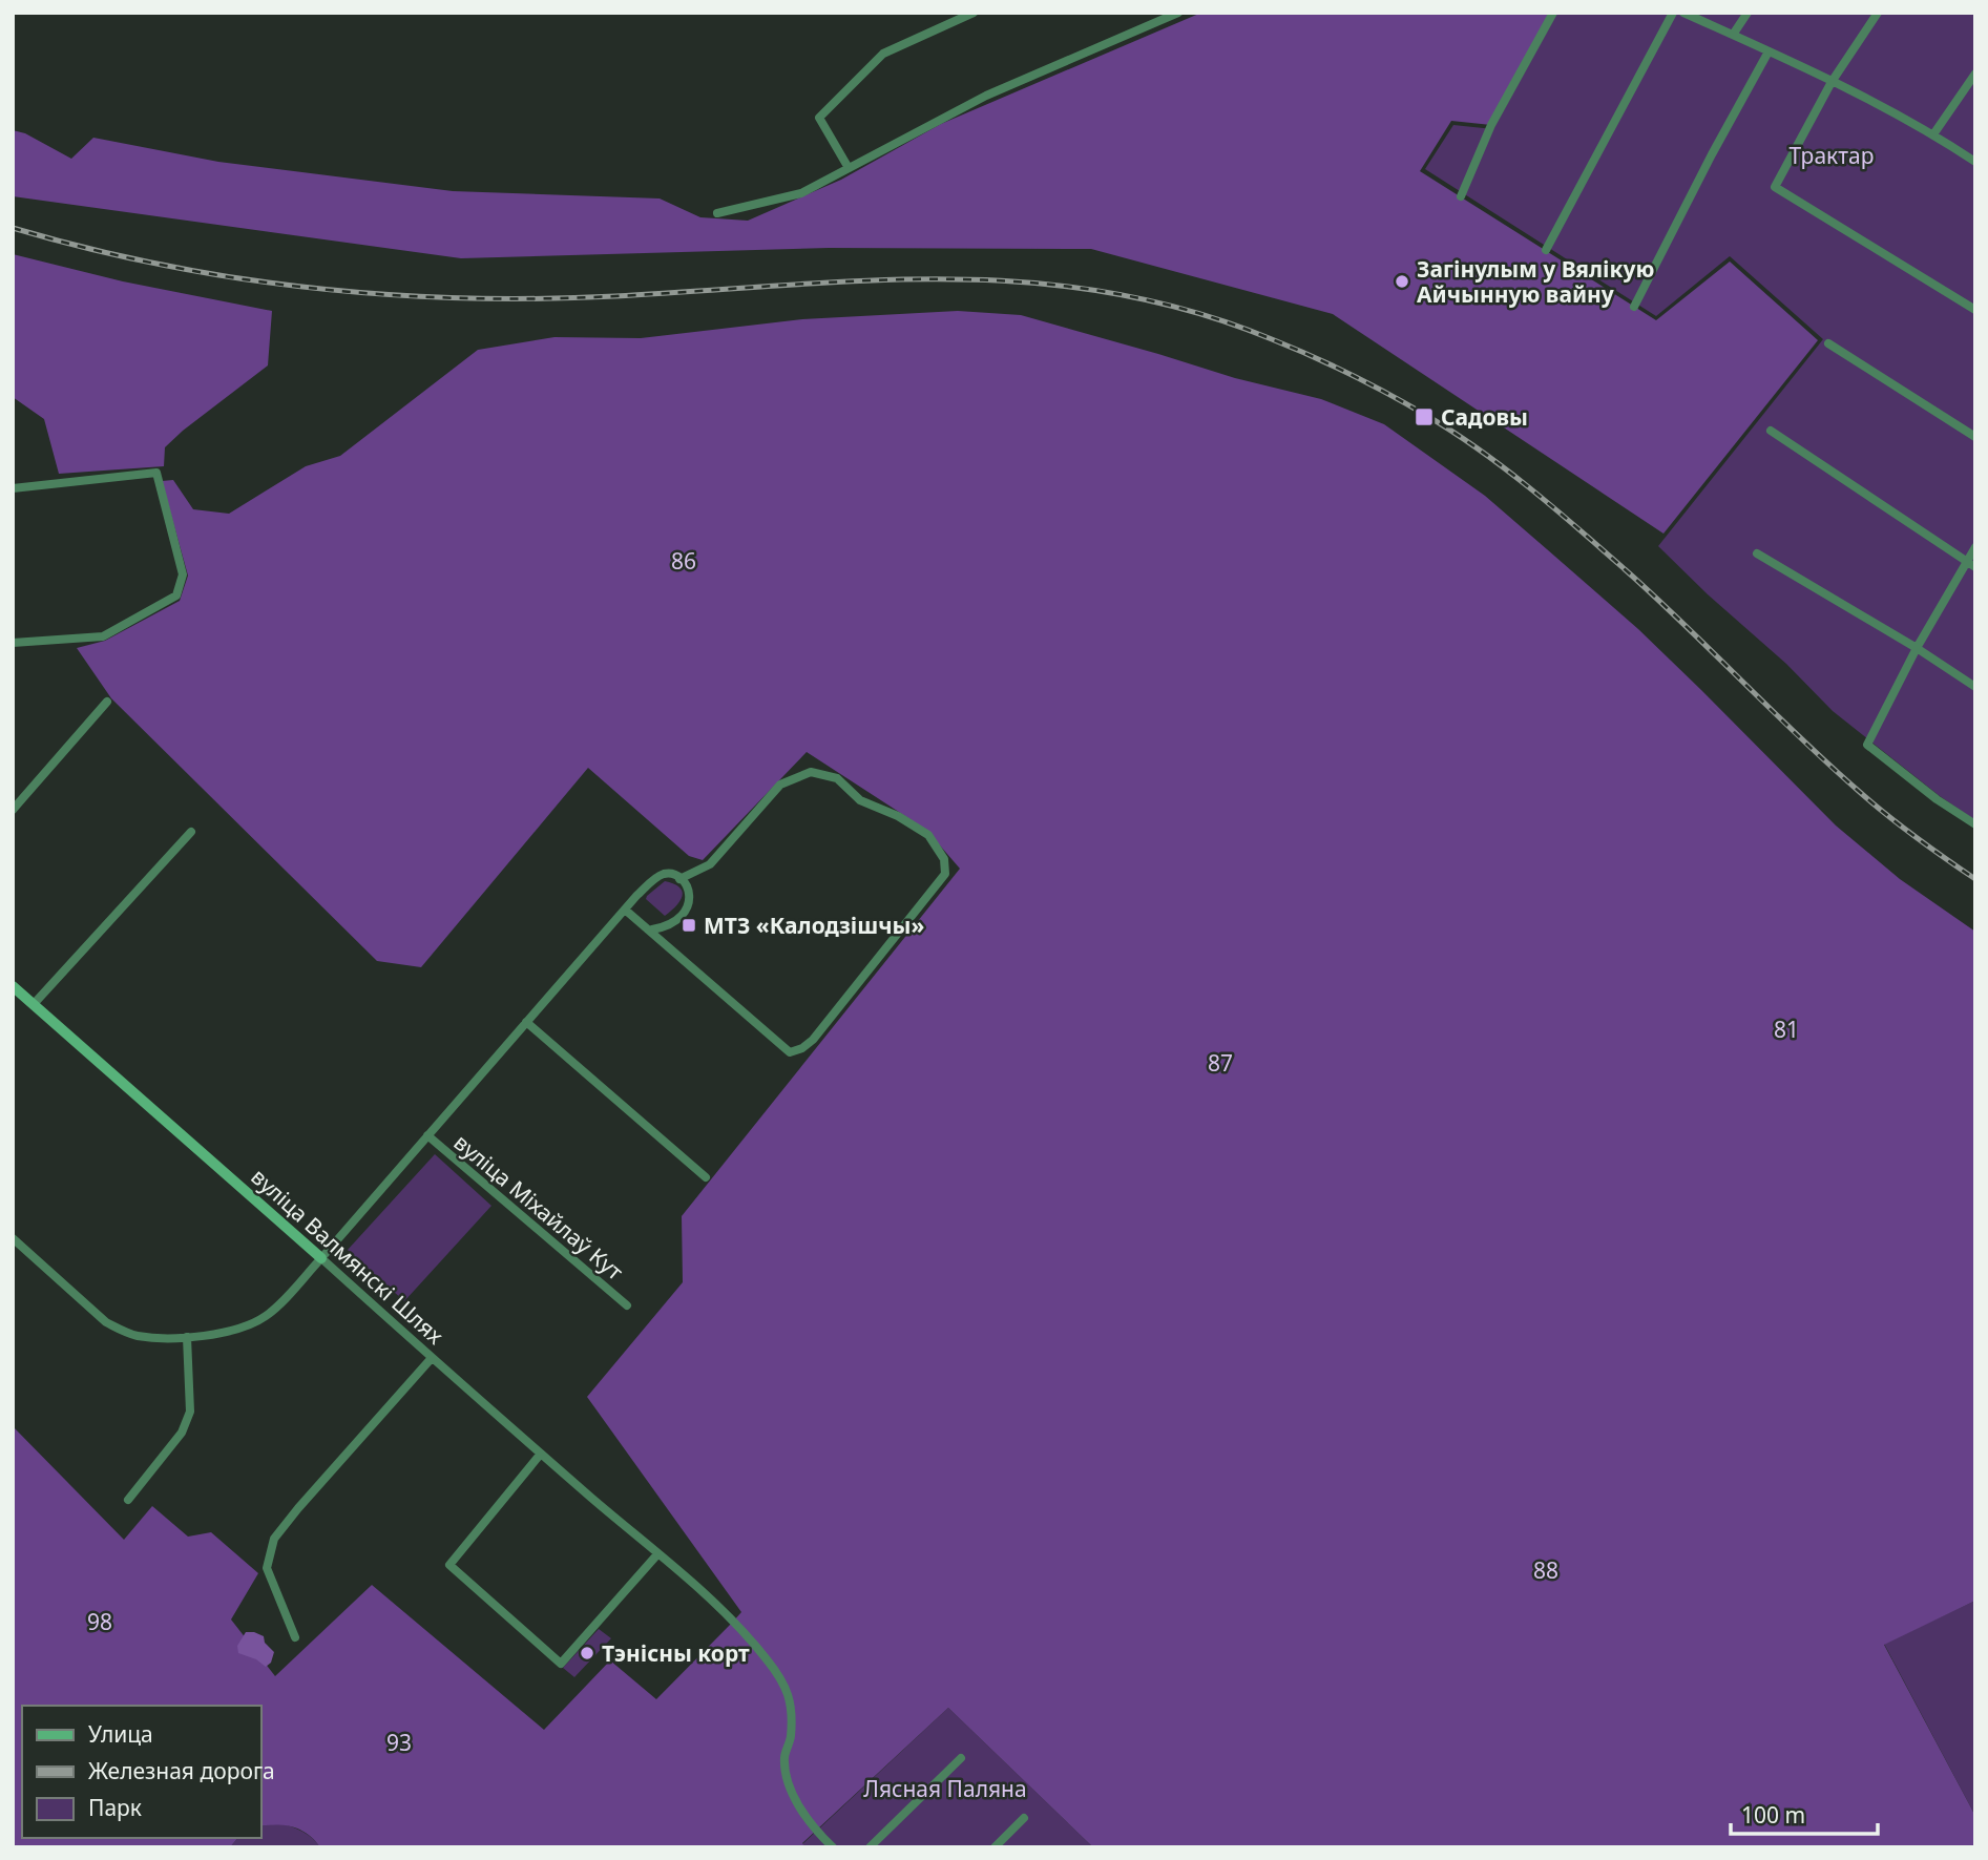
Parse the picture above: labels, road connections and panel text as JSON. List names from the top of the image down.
{
  "streets": {
    "street": ["вуліца Міхайлаў Кут", "вуліца Валмянскі Шлях"]
  },
  "crossings": [
    ["вуліца Міхайлаў Кут", "вуліца Валмянскі Шлях"]
  ],
  "parks": [
    "Трактар",
    "86",
    "81",
    "87",
    "88",
    "98",
    "93",
    "Лясная Паляна"
  ],
  "places": {
    "other": ["Загінулым у Вялікую Айчынную вайну", "Тэнісны корт"],
    "transit": ["Садовы", "МТЗ «Калодзішчы»"]
  },
  "legend": ["Улица", "Железная дорога", "Парк"],
  "scale_bar": "100 m"
}
